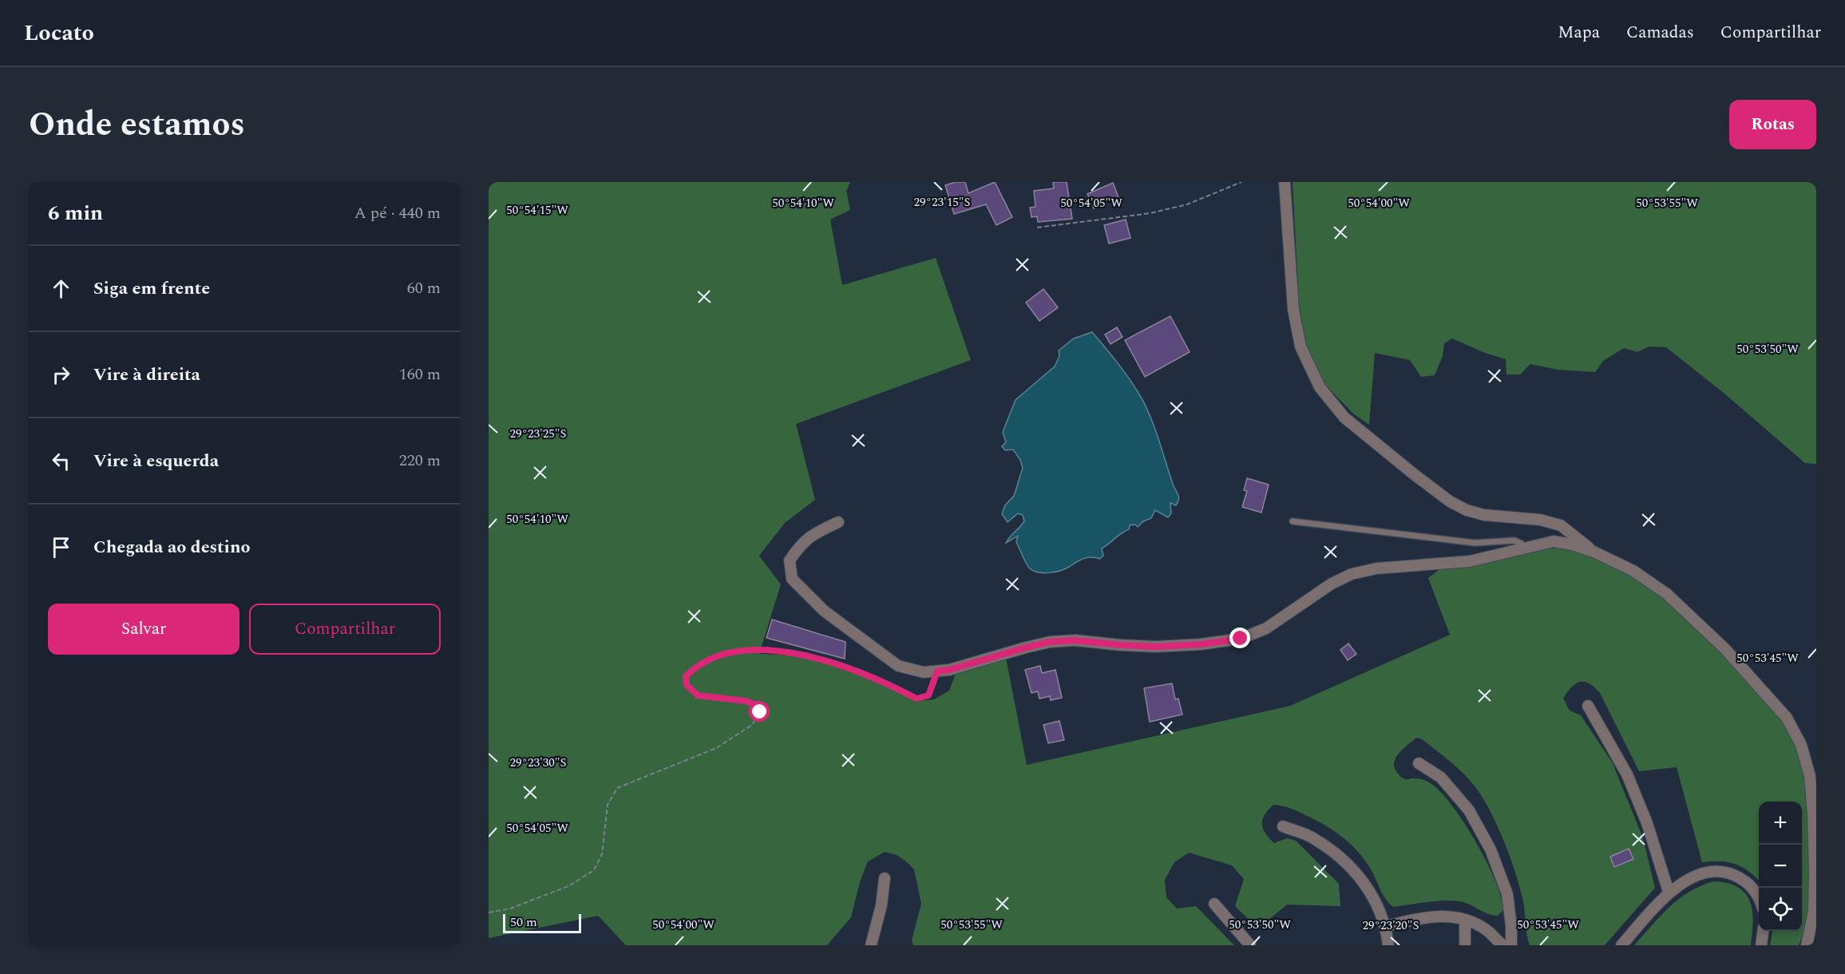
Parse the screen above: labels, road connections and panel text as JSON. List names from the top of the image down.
{
  "scale_bar": "50 m",
  "page": {
    "header": "Locato",
    "nav": ["Mapa", "Camadas", "Compartilhar"],
    "title": "Onde estamos",
    "buttons": [
      "Rotas",
      ["Salvar", "Compartilhar"]
    ],
    "heading": ["6 min", "A pé · 440 m"],
    "list": [
      ["Siga em frente", "60 m"],
      ["Vire à direita", "160 m"],
      ["Vire à esquerda", "220 m"],
      "Chegada ao destino"
    ],
    "map_buttons": ["+", "−"],
    "scale": "50 m"
  },
  "coordinates": [
    "29°23'15\"S",
    "50°54'05\"W",
    "50°54'10\"W",
    "50°54'00\"W",
    "50°53'55\"W",
    "50°54'15\"W",
    "50°53'50\"W",
    "29°23'25\"S",
    "50°53'45\"W",
    "29°23'30\"S",
    "29°23'20\"S"
  ]
}
